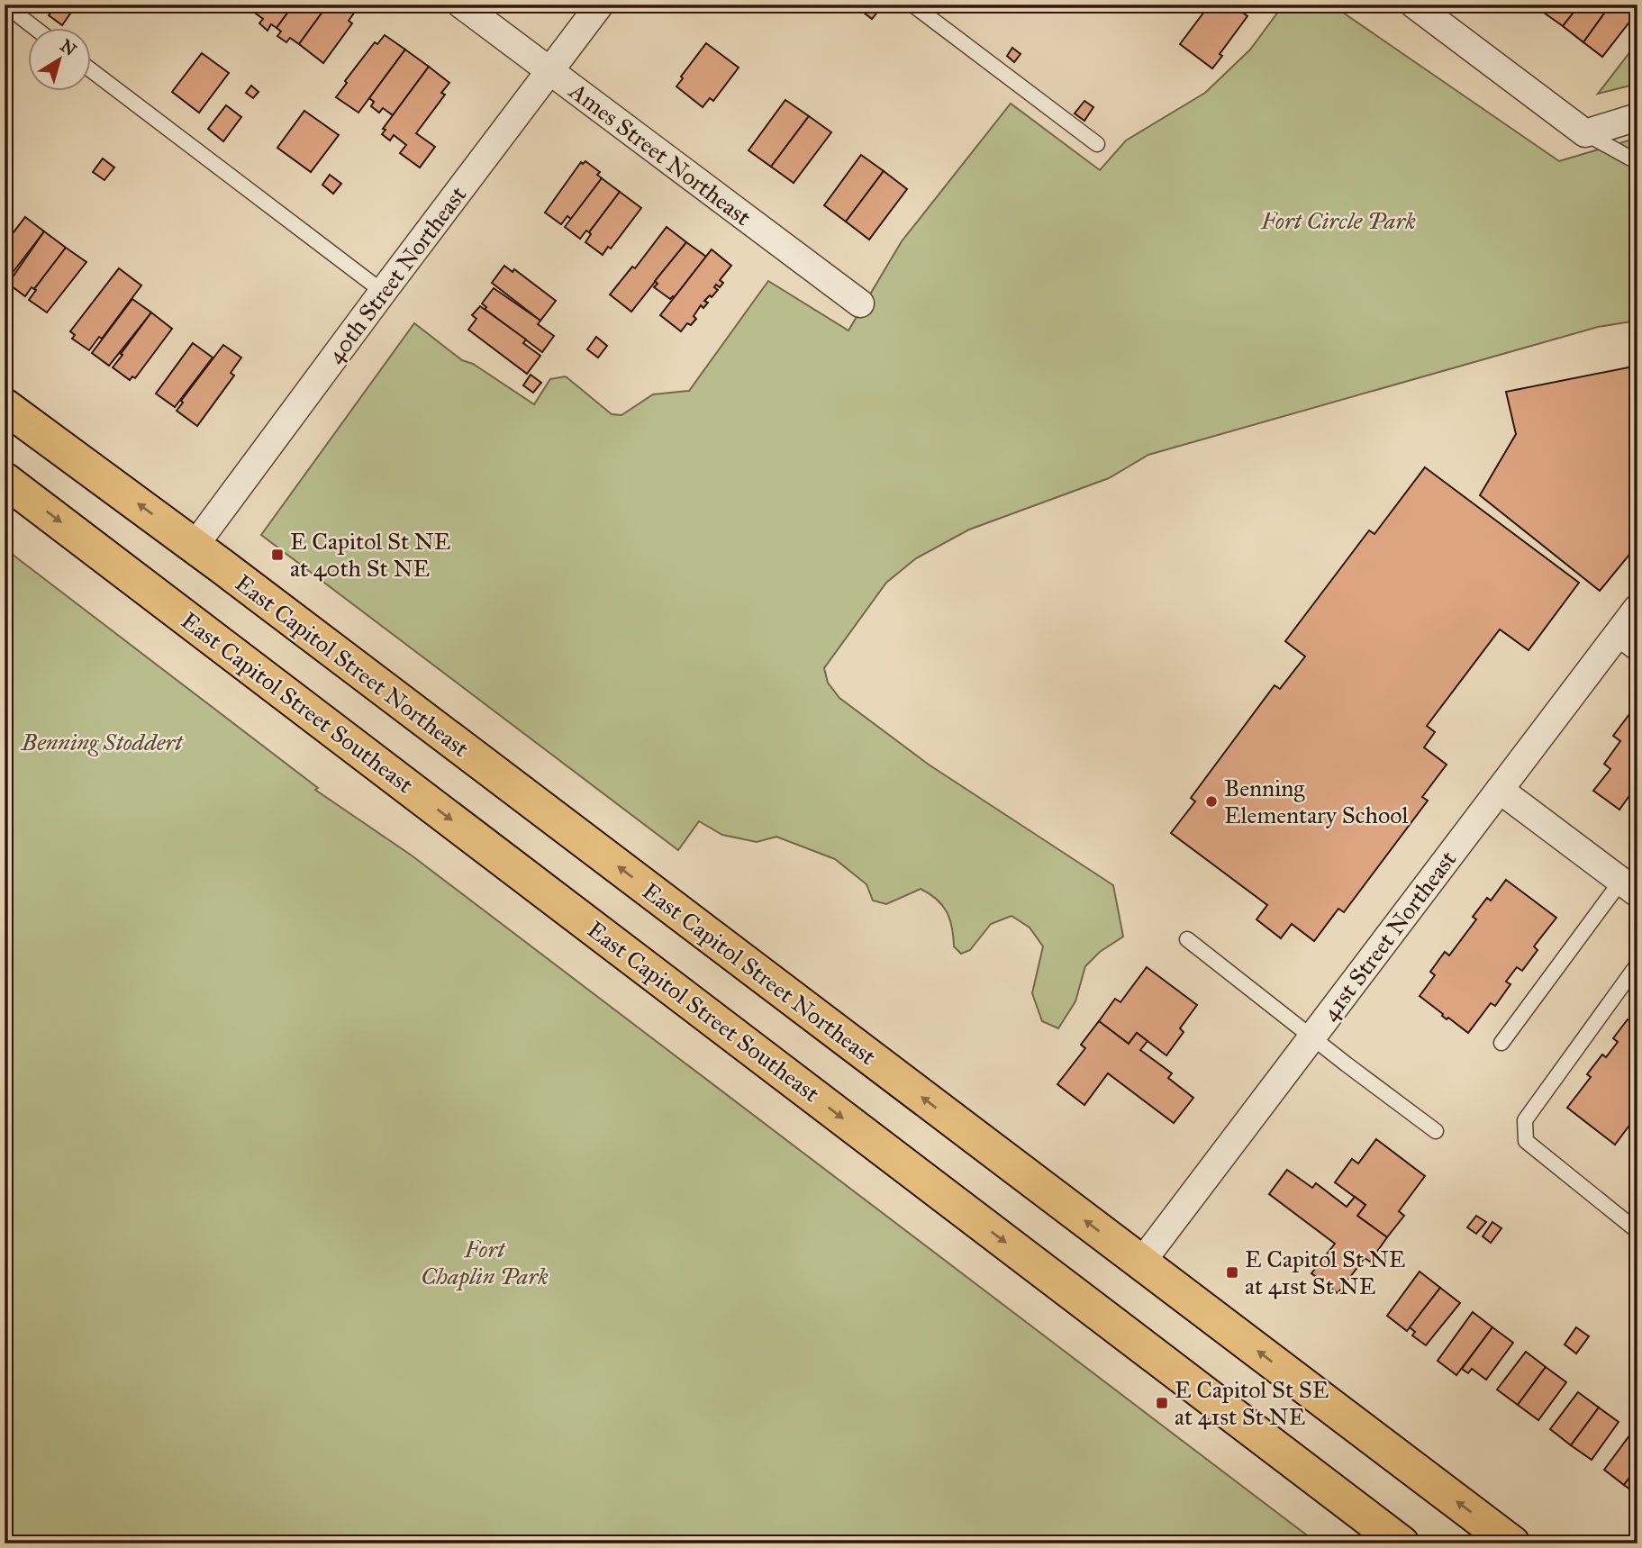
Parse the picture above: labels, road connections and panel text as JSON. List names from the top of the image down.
{
  "streets": {
    "main road": ["East Capitol Street Northeast", "East Capitol Street Southeast"],
    "street": ["Ames Street Northeast", "40th Street Northeast", "41st Street Northeast"]
  },
  "crossings": [
    ["Ames Street Northeast", "40th Street Northeast"],
    ["40th Street Northeast", "East Capitol Street Northeast"],
    ["East Capitol Street Northeast", "41st Street Northeast"]
  ],
  "one_way": ["East Capitol Street Northeast", "East Capitol Street Southeast"],
  "parks": ["Fort Circle Park", "Benning Stoddert", "Fort Chaplin Park"],
  "places": {
    "transit": ["E Capitol St NE at 40th St NE", "E Capitol St NE at 41st St NE", "E Capitol St SE at 41st St NE"],
    "other": ["Benning Elementary School"]
  },
  "north": "top right"
}
